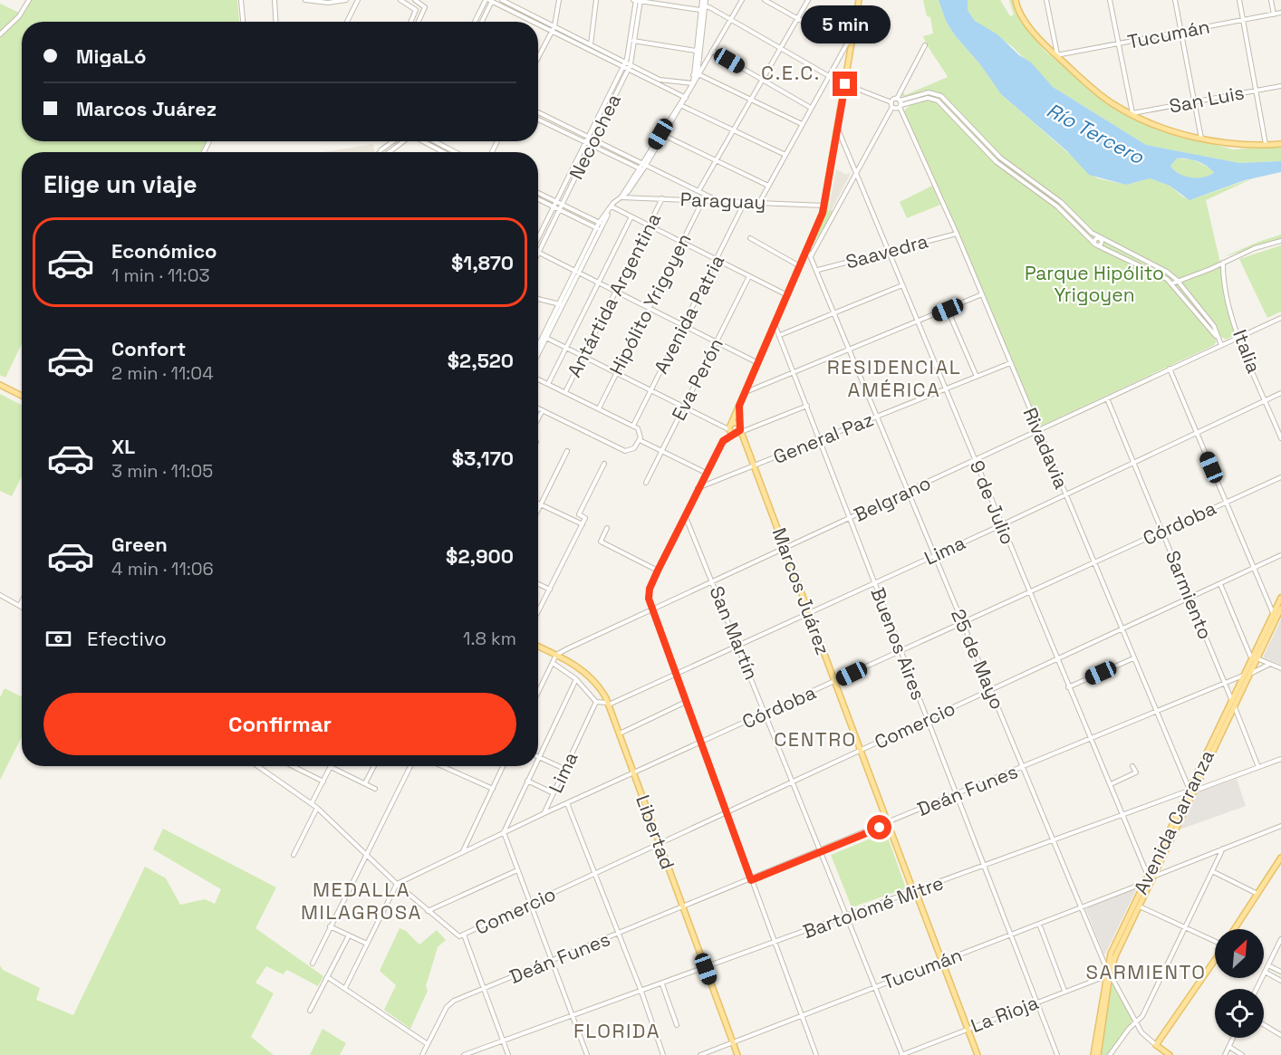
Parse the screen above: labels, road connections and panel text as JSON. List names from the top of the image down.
{
  "streets": {
    "main road": ["Marcos Juárez", "Avenida Carranza", "Libertad"],
    "street": [
      "Tucumán",
      "San Luis",
      "Necochea",
      "Paraguay",
      "Saavedra",
      "Antártida Argentina",
      "Hipólito Yrigoyen",
      "Avenida Patria",
      "Italia",
      "Eva Perón",
      "General Paz",
      "Rivadavia",
      "Belgrano",
      "9 de Julio",
      "Córdoba",
      "Lima",
      "Sarmiento",
      "San Martín",
      "Buenos Aires",
      "25 de Mayo",
      "Comercio",
      "Deán Funes",
      "Bartolomé Mitre",
      "La Rioja"
    ]
  },
  "crossings": [
    ["Tucumán", "Marcos Juárez"],
    ["Tucumán", "San Martín"],
    ["Tucumán", "Buenos Aires"],
    ["Tucumán", "25 de Mayo"],
    ["Tucumán", "Avenida Carranza"],
    ["Tucumán", "Libertad"],
    ["Paraguay", "Antártida Argentina"],
    ["Paraguay", "Hipólito Yrigoyen"],
    ["Paraguay", "Avenida Patria"],
    ["Paraguay", "Marcos Juárez"],
    ["Saavedra", "Rivadavia"],
    ["Saavedra", "9 de Julio"],
    ["Saavedra", "25 de Mayo"],
    ["Italia", "Belgrano"],
    ["Italia", "Lima"],
    ["General Paz", "Rivadavia"],
    ["General Paz", "9 de Julio"],
    ["General Paz", "Marcos Juárez"],
    ["General Paz", "Buenos Aires"],
    ["General Paz", "25 de Mayo"],
    ["Rivadavia", "Belgrano"],
    ["Rivadavia", "Córdoba"],
    ["Rivadavia", "Lima"],
    ["Rivadavia", "Comercio"],
    ["Rivadavia", "Deán Funes"],
    ["Rivadavia", "Avenida Carranza"],
    ["Rivadavia", "Bartolomé Mitre"],
    ["Belgrano", "9 de Julio"],
    ["Belgrano", "Marcos Juárez"],
    ["Belgrano", "Sarmiento"],
    ["Belgrano", "San Martín"],
    ["Belgrano", "Buenos Aires"],
    ["Belgrano", "25 de Mayo"],
    ["Belgrano", "Libertad"],
    ["9 de Julio", "Córdoba"],
    ["9 de Julio", "Lima"],
    ["9 de Julio", "Marcos Juárez"],
    ["9 de Julio", "Comercio"],
    ["9 de Julio", "Deán Funes"],
    ["9 de Julio", "Avenida Carranza"],
    ["9 de Julio", "Bartolomé Mitre"],
    ["Córdoba", "Lima"],
    ["Córdoba", "Marcos Juárez"],
    ["Córdoba", "Sarmiento"],
    ["Córdoba", "San Martín"],
    ["Córdoba", "Buenos Aires"],
    ["Córdoba", "25 de Mayo"],
    ["Córdoba", "Libertad"],
    ["Lima", "Marcos Juárez"],
    ["Lima", "Sarmiento"],
    ["Lima", "San Martín"],
    ["Lima", "Buenos Aires"],
    ["Lima", "25 de Mayo"],
    ["Lima", "Libertad"],
    ["Marcos Juárez", "Buenos Aires"],
    ["Marcos Juárez", "25 de Mayo"],
    ["Marcos Juárez", "Comercio"],
    ["Marcos Juárez", "Deán Funes"],
    ["Marcos Juárez", "Bartolomé Mitre"],
    ["Marcos Juárez", "La Rioja"],
    ["Sarmiento", "Comercio"],
    ["Sarmiento", "Deán Funes"],
    ["Sarmiento", "Avenida Carranza"],
    ["Sarmiento", "Bartolomé Mitre"],
    ["San Martín", "Comercio"],
    ["San Martín", "Deán Funes"],
    ["San Martín", "Bartolomé Mitre"],
    ["San Martín", "La Rioja"],
    ["Buenos Aires", "Comercio"],
    ["Buenos Aires", "Deán Funes"],
    ["Buenos Aires", "Bartolomé Mitre"],
    ["Buenos Aires", "La Rioja"],
    ["25 de Mayo", "Comercio"],
    ["25 de Mayo", "Deán Funes"],
    ["25 de Mayo", "Avenida Carranza"],
    ["25 de Mayo", "Bartolomé Mitre"],
    ["Comercio", "Libertad"],
    ["Deán Funes", "Avenida Carranza"],
    ["Deán Funes", "Libertad"],
    ["Avenida Carranza", "Bartolomé Mitre"],
    ["Avenida Carranza", "La Rioja"],
    ["Libertad", "Bartolomé Mitre"]
  ],
  "districts": [
    "C.E.C.",
    "RESIDENCIAL AMÉRICA",
    "CENTRO",
    "MEDALLA MILAGROSA",
    "SARMIENTO",
    "FLORIDA"
  ],
  "water": ["Río Tercero"],
  "parks": ["Parque Hipólito Yrigoyen"],
  "north": "top right",
  "page": {
    "bubble": "5 min",
    "banner": ["MigaLó", "Marcos Juárez"],
    "heading": "Elige un viaje",
    "list": [
      {
        "name": "Económico",
        "note": "1 min · 11:03",
        "value": "$1,870"
      },
      {
        "name": "Confort",
        "note": "2 min · 11:04",
        "value": "$2,520"
      },
      {
        "name": "XL",
        "note": "3 min · 11:05",
        "value": "$3,170"
      },
      {
        "name": "Green",
        "note": "4 min · 11:06",
        "value": "$2,900"
      }
    ],
    "pay": ["Efectivo", "1.8 km"],
    "buttons": "Confirmar"
  }
}
